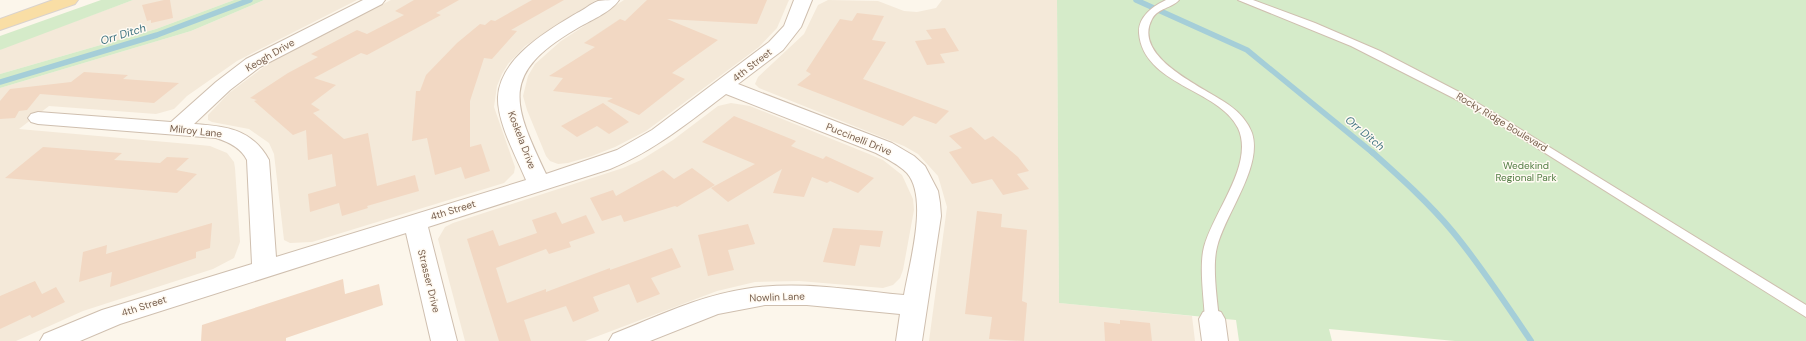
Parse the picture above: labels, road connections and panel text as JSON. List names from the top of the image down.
{
  "streets": {
    "street": [
      "Keogh Drive",
      "4th Street",
      "Milroy Lane",
      "Puccinelli Drive",
      "Koskela Drive",
      "Strasser Drive",
      "Nowlin Lane"
    ],
    "lane": ["Rocky Ridge Boulevard"]
  },
  "crossings": [
    ["Keogh Drive", "Milroy Lane"],
    ["4th Street", "Milroy Lane"],
    ["4th Street", "Puccinelli Drive"],
    ["4th Street", "Koskela Drive"],
    ["4th Street", "Strasser Drive"],
    ["Puccinelli Drive", "Nowlin Lane"]
  ],
  "water": ["Orr Ditch"],
  "parks": ["Wedekind Regional Park"]
}
